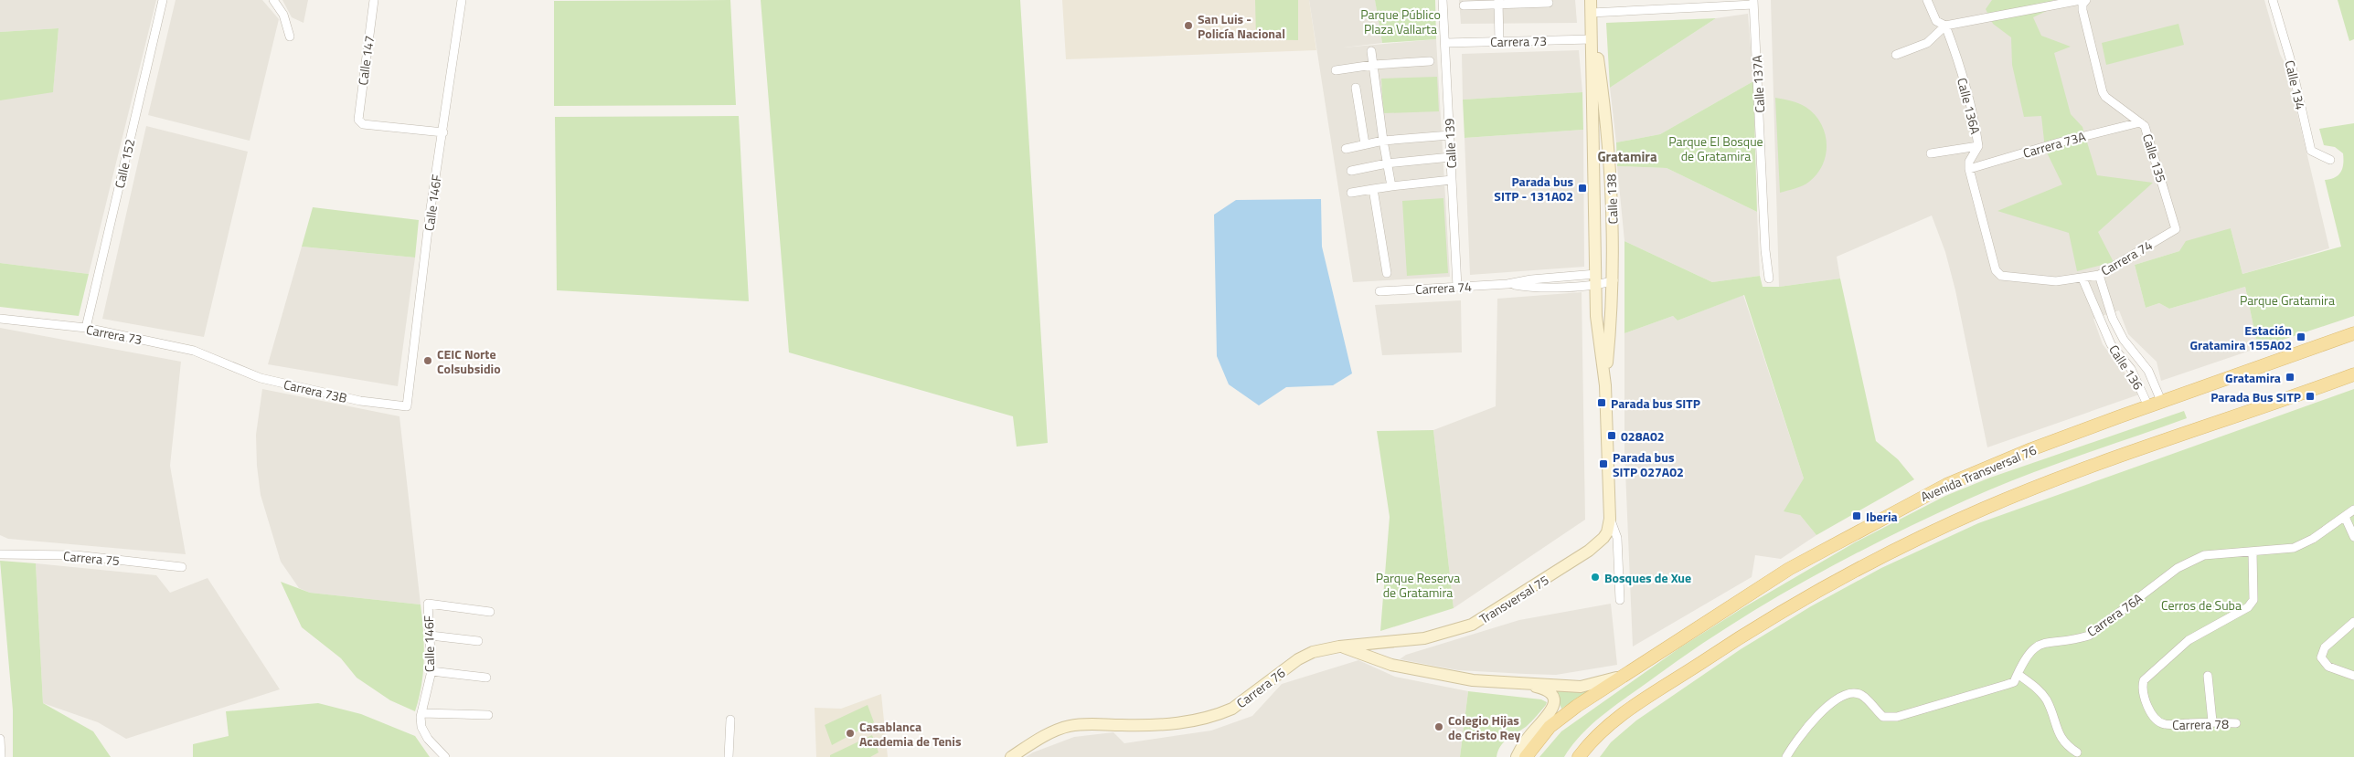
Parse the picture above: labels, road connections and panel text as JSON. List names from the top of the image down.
{
  "streets": {
    "main road": [
      "Calle 138",
      "Avenida Transversal 76",
      "Transversal 75",
      "Carrera 76"
    ],
    "street": [
      "Carrera 73",
      "Calle 147",
      "Calle 137A",
      "Calle 134",
      "Calle 136A",
      "Calle 139",
      "Carrera 73A",
      "Calle 135",
      "Calle 152",
      "Calle 146F",
      "Carrera 74",
      "Calle 136",
      "Carrera 73B",
      "Carrera 75",
      "Carrera 76A",
      "Carrera 78"
    ]
  },
  "crossings": [
    ["Carrera 73", "Calle 139"],
    ["Carrera 73", "Calle 152"],
    ["Carrera 73", "Calle 138"],
    ["Carrera 73", "Carrera 73B"],
    ["Calle 147", "Calle 146F"],
    ["Calle 136A", "Carrera 73A"],
    ["Calle 136A", "Carrera 74"],
    ["Calle 139", "Carrera 74"],
    ["Carrera 73A", "Calle 135"],
    ["Carrera 73A", "Carrera 74"],
    ["Calle 135", "Carrera 74"],
    ["Calle 138", "Carrera 74"],
    ["Calle 138", "Transversal 75"],
    ["Calle 146F", "Carrera 73B"],
    ["Carrera 74", "Calle 136"],
    ["Calle 136", "Avenida Transversal 76"],
    ["Transversal 75", "Carrera 76"],
    ["Carrera 76A", "Carrera 78"]
  ],
  "districts": ["Gratamira"],
  "parks": [
    "Parque Público Plaza Vallarta",
    "Parque El Bosque de Gratamira",
    "Parque Gratamira",
    "Parque Reserva de Gratamira",
    "Cerros de Suba"
  ],
  "places": {
    "other": [
      "San Luis - Policía Nacional",
      "CEIC Norte Colsubsidio",
      "Bosques de Xue",
      "Colegio Hijas de Cristo Rey",
      "Casablanca Academia de Tenis"
    ],
    "transit": [
      "Parada bus SITP - 131A02",
      "Estación Gratamira 155A02",
      "Gratamira",
      "Parada Bus SITP",
      "Parada bus SITP",
      "028A02",
      "Parada bus SITP 027A02",
      "Iberia"
    ]
  }
}
